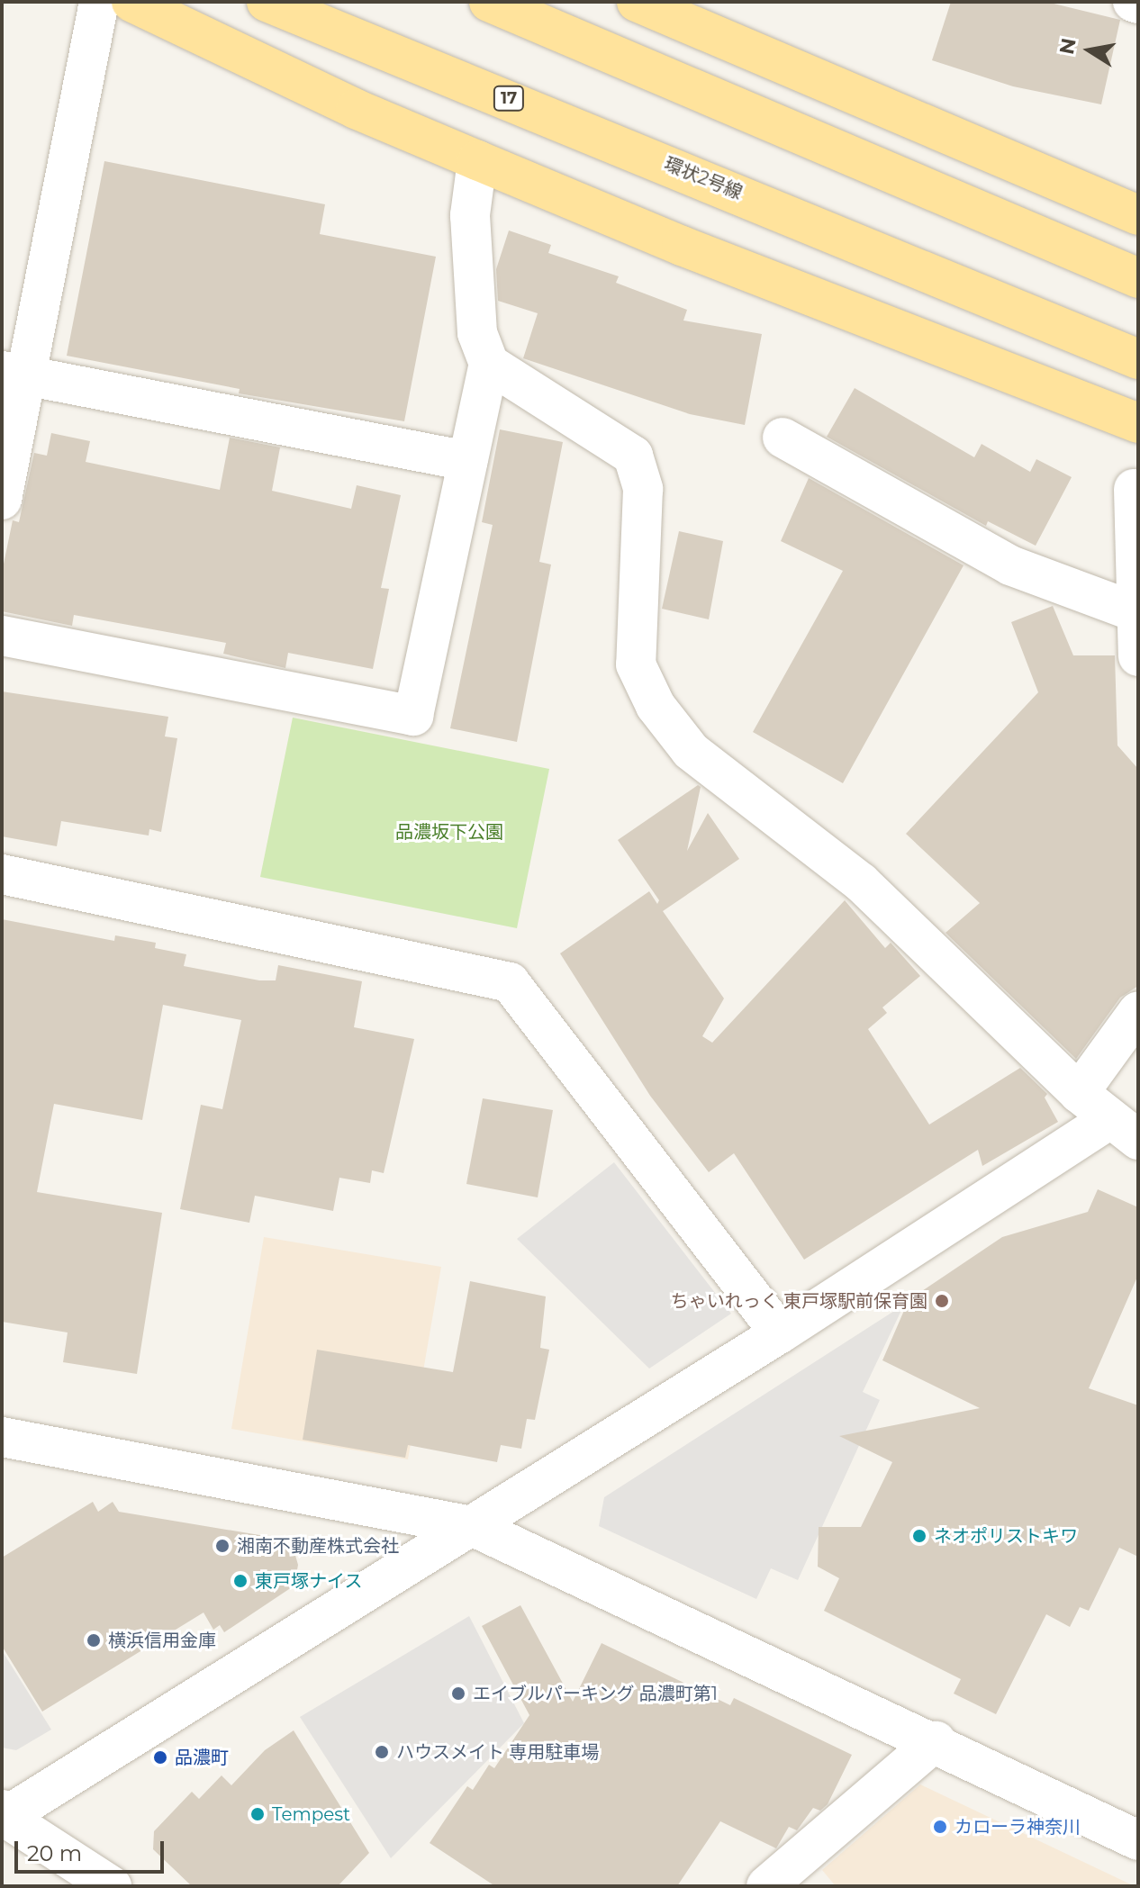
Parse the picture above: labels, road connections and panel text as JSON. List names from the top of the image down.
{
  "streets": {
    "main road": ["17", "環状2号線"]
  },
  "parks": ["品濃坂下公園"],
  "places": [
    "ちゃいれっく 東戸塚駅前保育園",
    "ネオポリストキワ",
    "湘南不動産株式会社",
    "東戸塚ナイス",
    "横浜信用金庫",
    "エイブルパーキング 品濃町第1",
    "ハウスメイト 専用駐車場",
    "品濃町",
    "Tempest",
    "カローラ神奈川"
  ],
  "scale_bar": "20 m",
  "north": "left"
}
